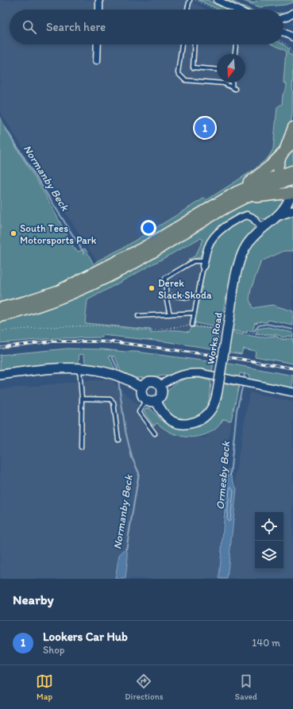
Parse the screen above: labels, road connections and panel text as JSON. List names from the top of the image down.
{
  "streets": {
    "main road": ["Works Road"]
  },
  "water": ["Normanby Beck", "Ormesby Beck"],
  "places": ["South Tees Motorsports Park", "Derek Slack Skoda"],
  "north": "bottom",
  "page": {
    "search": "Search here",
    "pins": "1",
    "heading": "Nearby",
    "list": [
      {
        "mark": "1",
        "name": "Lookers Car Hub",
        "note": "Shop",
        "value": "140 m"
      }
    ],
    "nav": ["Map", "Directions", "Saved"]
  }
}
